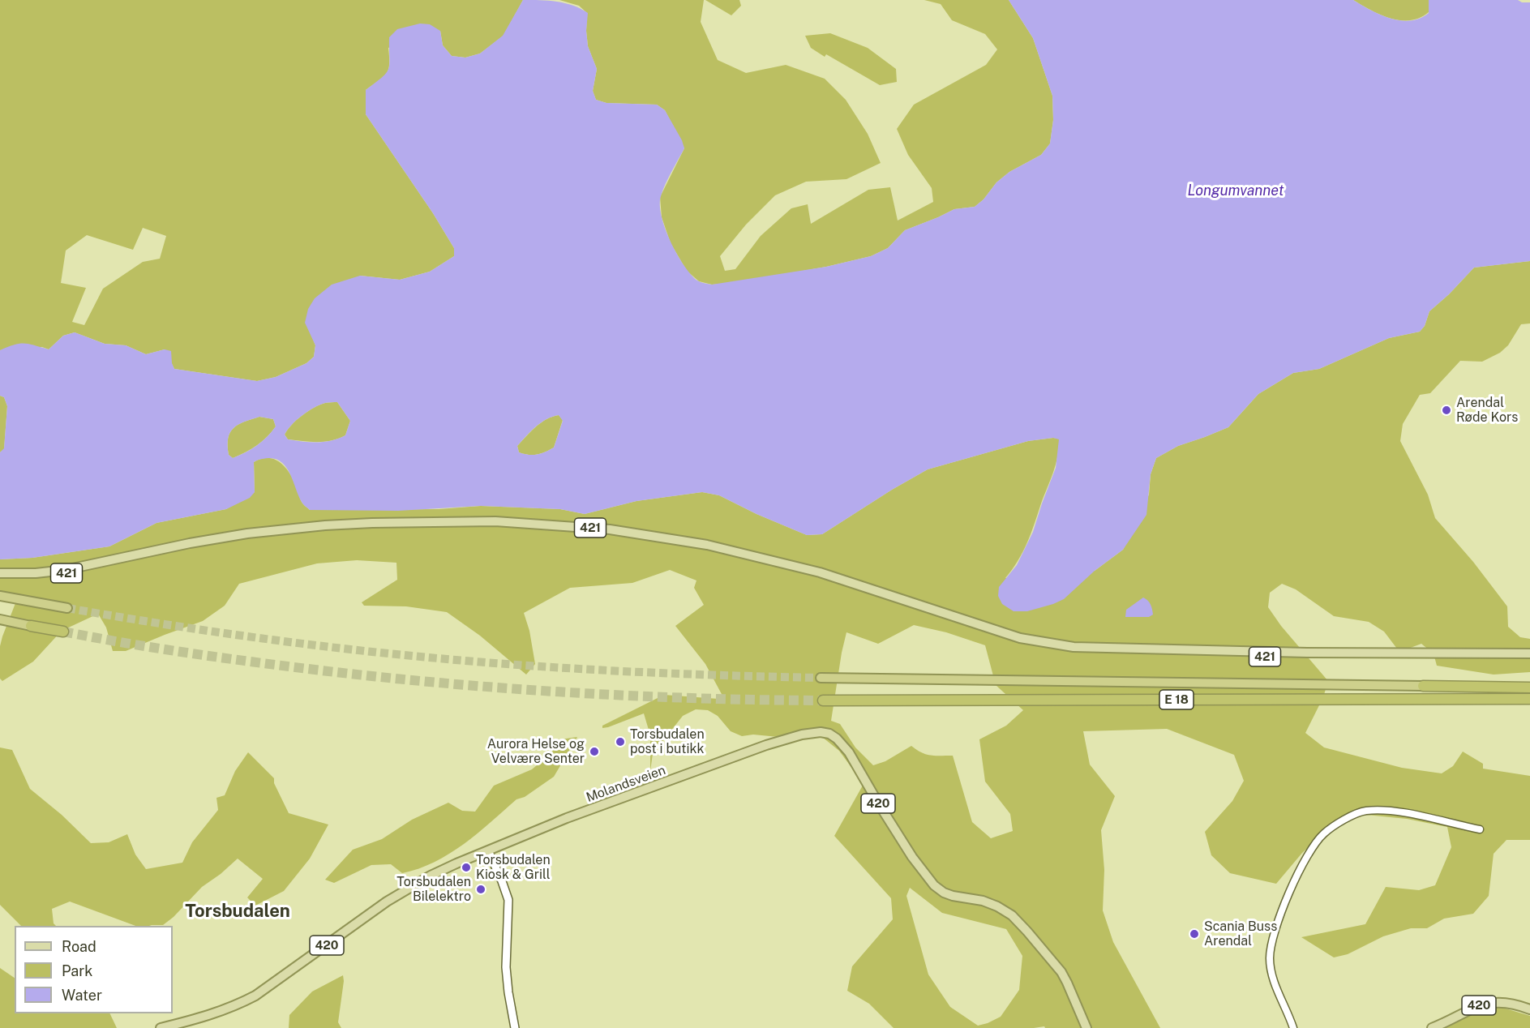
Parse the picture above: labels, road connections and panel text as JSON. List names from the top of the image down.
{
  "streets": {
    "highway": ["E 18"],
    "main road": ["421", "Molandsveien", "420"]
  },
  "districts": ["Torsbudalen"],
  "water": ["Longumvannet"],
  "places": [
    "Arendal Røde Kors",
    "Torsbudalen post i butikk",
    "Aurora Helse og Velvære Senter",
    "Torsbudalen Kiosk & Grill",
    "Torsbudalen Bilelektro",
    "Scania Buss Arendal"
  ],
  "legend": ["Road", "Park", "Water"]
}
